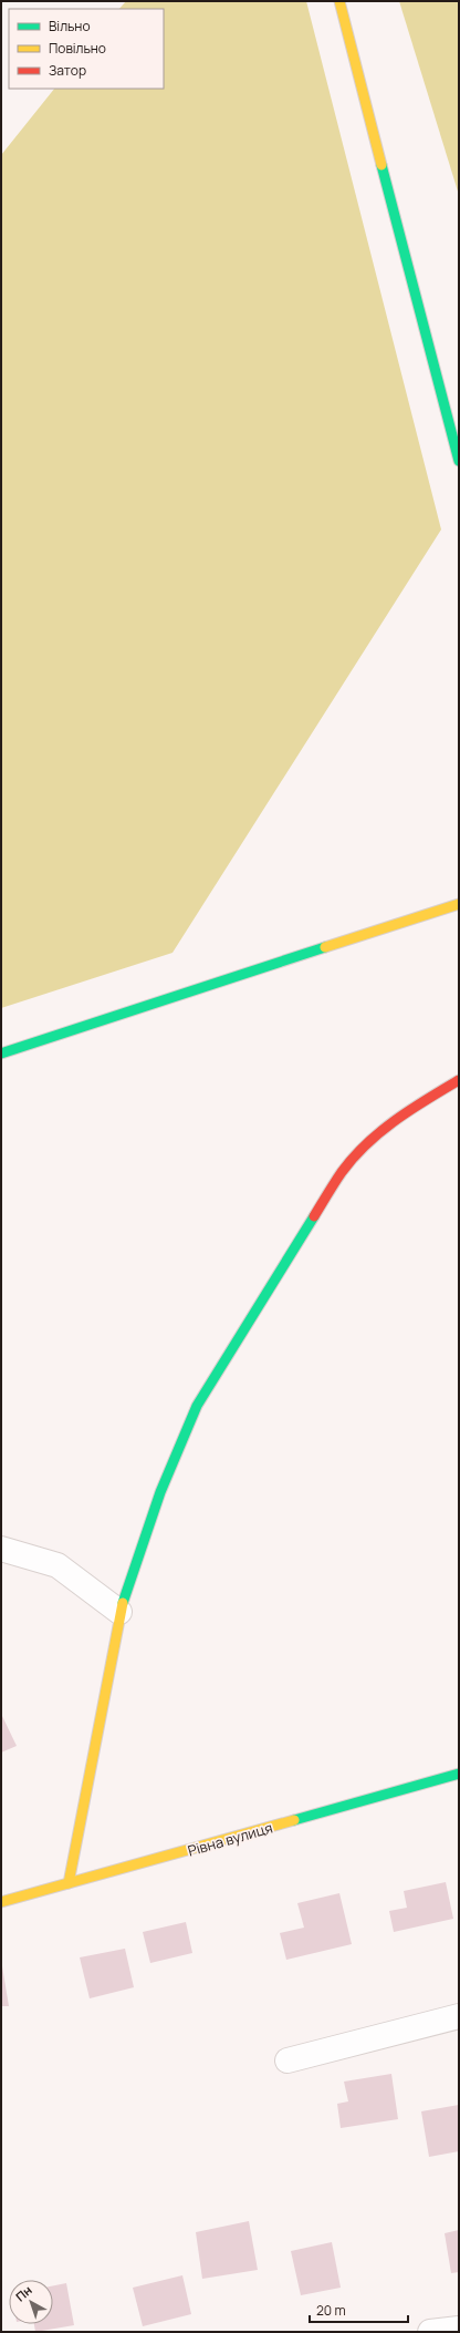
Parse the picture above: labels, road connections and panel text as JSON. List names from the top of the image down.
{
  "streets": {
    "street": ["Рівна вулиця"]
  },
  "legend": ["Вільно", "Повільно", "Затор"],
  "scale_bar": "20 m",
  "north": "top left"
}
